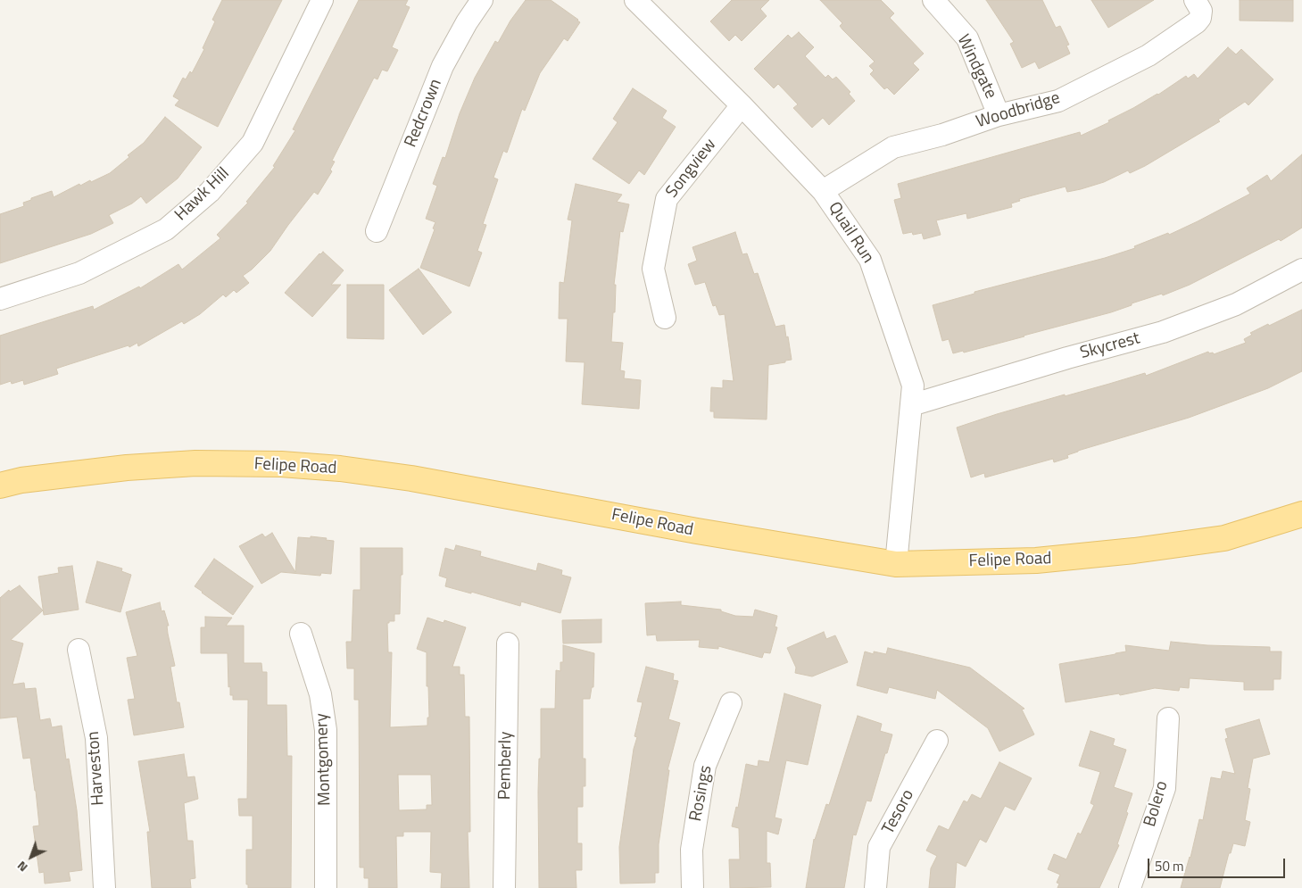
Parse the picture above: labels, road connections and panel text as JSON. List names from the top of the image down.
{
  "streets": {
    "main road": ["Felipe Road"],
    "street": [
      "Windgate",
      "Woodbridge",
      "Redcrown",
      "Songview",
      "Hawk Hill",
      "Quail Run",
      "Skycrest",
      "Montgomery",
      "Pemberly",
      "Harveston",
      "Rosings",
      "Bolero",
      "Tesoro"
    ]
  },
  "crossings": [
    ["Windgate", "Woodbridge"],
    ["Woodbridge", "Quail Run"],
    ["Songview", "Quail Run"],
    ["Quail Run", "Skycrest"],
    ["Quail Run", "Felipe Road"]
  ],
  "scale_bar": "50 m",
  "north": "bottom left"
}
